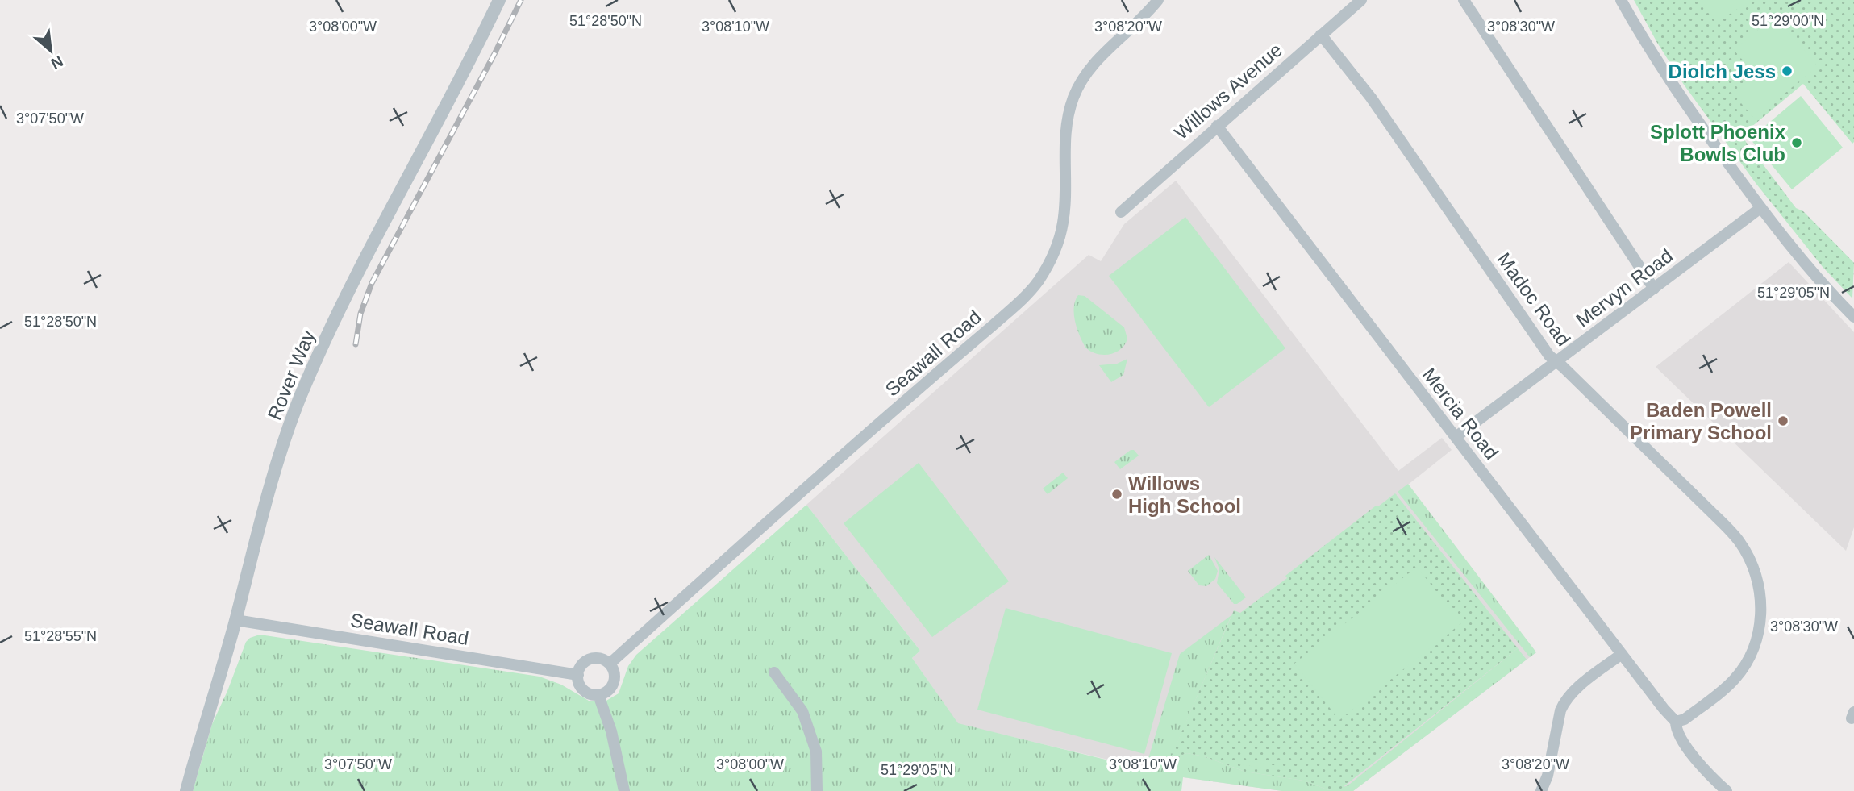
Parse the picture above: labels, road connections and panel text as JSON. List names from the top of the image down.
{
  "streets": {
    "street": [
      "Willows Avenue",
      "Mervyn Road",
      "Madoc Road",
      "Seawall Road",
      "Rover Way",
      "Mercia Road"
    ]
  },
  "crossings": [
    ["Willows Avenue", "Madoc Road"],
    ["Willows Avenue", "Mercia Road"],
    ["Mervyn Road", "Madoc Road"],
    ["Mervyn Road", "Mercia Road"],
    ["Madoc Road", "Mercia Road"],
    ["Seawall Road", "Rover Way"]
  ],
  "places": [
    "Diolch Jess",
    "Splott Phoenix Bowls Club",
    "Baden Powell Primary School",
    "Willows High School"
  ],
  "north": "bottom right",
  "coordinates": [
    "51°28'50\"N",
    "51°29'00\"N",
    "3°08'00\"W",
    "3°08'10\"W",
    "3°08'20\"W",
    "3°08'30\"W",
    "3°07'50\"W",
    "51°29'05\"N",
    "51°28'55\"N"
  ]
}
